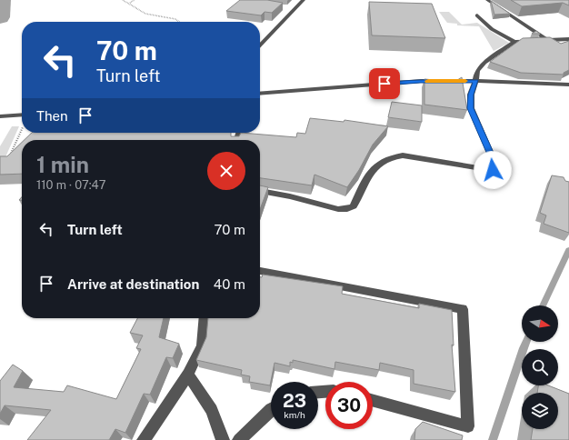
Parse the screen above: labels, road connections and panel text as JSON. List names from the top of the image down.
{
  "north": "right",
  "page": {
    "turn": ["70 m", "Turn left"],
    "then": "Then",
    "heading": ["1 min", "110 m · 07:47"],
    "list": [
      {
        "name": "Turn left",
        "value": "70 m"
      },
      {
        "name": "Arrive at destination",
        "value": "40 m"
      }
    ],
    "speed": "23 km/h",
    "limit": "30"
  }
}
